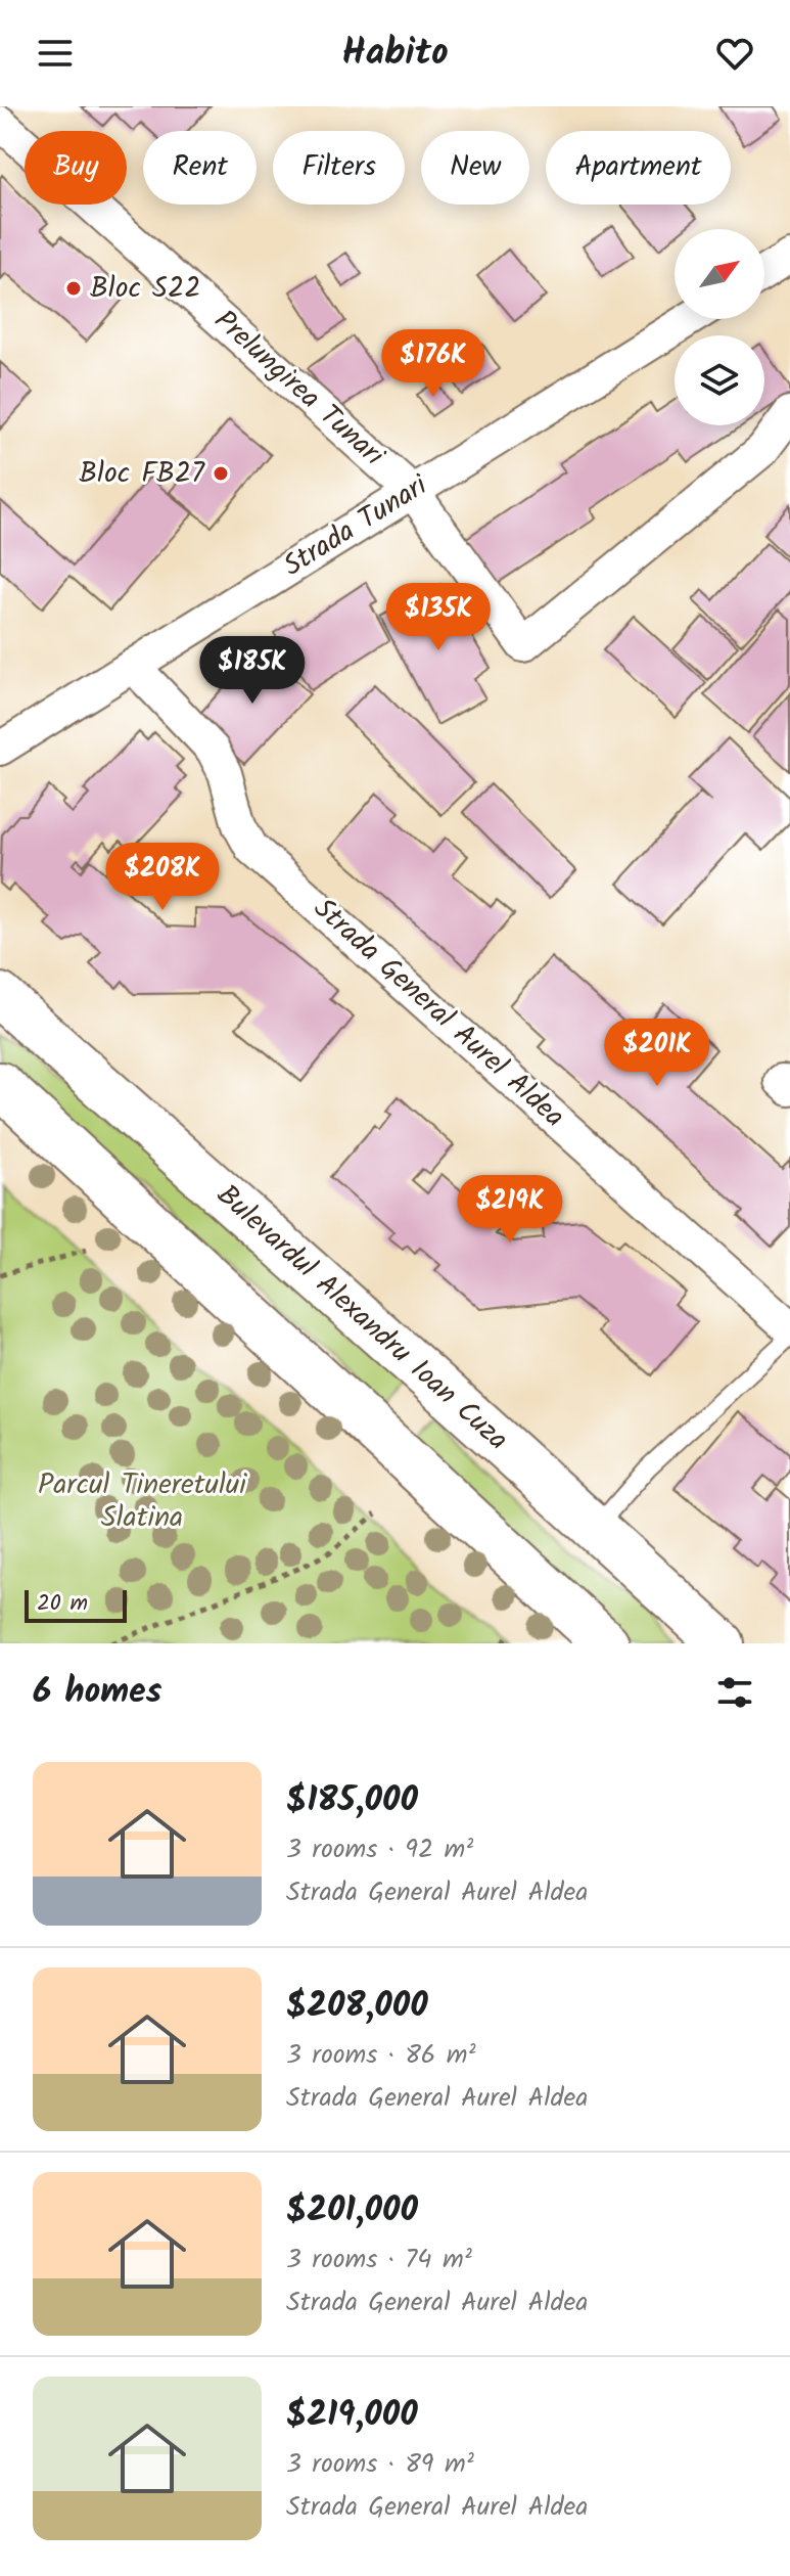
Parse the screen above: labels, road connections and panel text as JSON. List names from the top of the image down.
{
  "streets": {
    "main road": ["Bulevardul Alexandru Ioan Cuza"],
    "street": ["Prelungirea Tunari", "Strada Tunari", "Strada General Aurel Aldea"]
  },
  "crossings": [
    ["Prelungirea Tunari", "Strada Tunari"],
    ["Strada Tunari", "Strada General Aurel Aldea"]
  ],
  "parks": ["Parcul Tineretului Slatina"],
  "places": ["Bloc S22", "Bloc FB27"],
  "scale_bar": "20 m",
  "north": "top right",
  "page": {
    "header": "Habito",
    "chip": [
      "Buy",
      "Rent",
      "Filters",
      "New",
      "Apartment"
    ],
    "price": [
      "$176K",
      "$135K",
      "$185K",
      "$208K",
      "$201K",
      "$219K"
    ],
    "scale": "20 m",
    "heading": "6 homes",
    "list": [
      {
        "name": "$185,000",
        "note": "3 rooms · 92 m² · Strada General Aurel Aldea"
      },
      {
        "name": "$208,000",
        "note": "3 rooms · 86 m² · Strada General Aurel Aldea"
      },
      {
        "name": "$201,000",
        "note": "3 rooms · 74 m² · Strada General Aurel Aldea"
      },
      {
        "name": "$219,000",
        "note": "3 rooms · 89 m² · Strada General Aurel Aldea"
      }
    ]
  }
}
